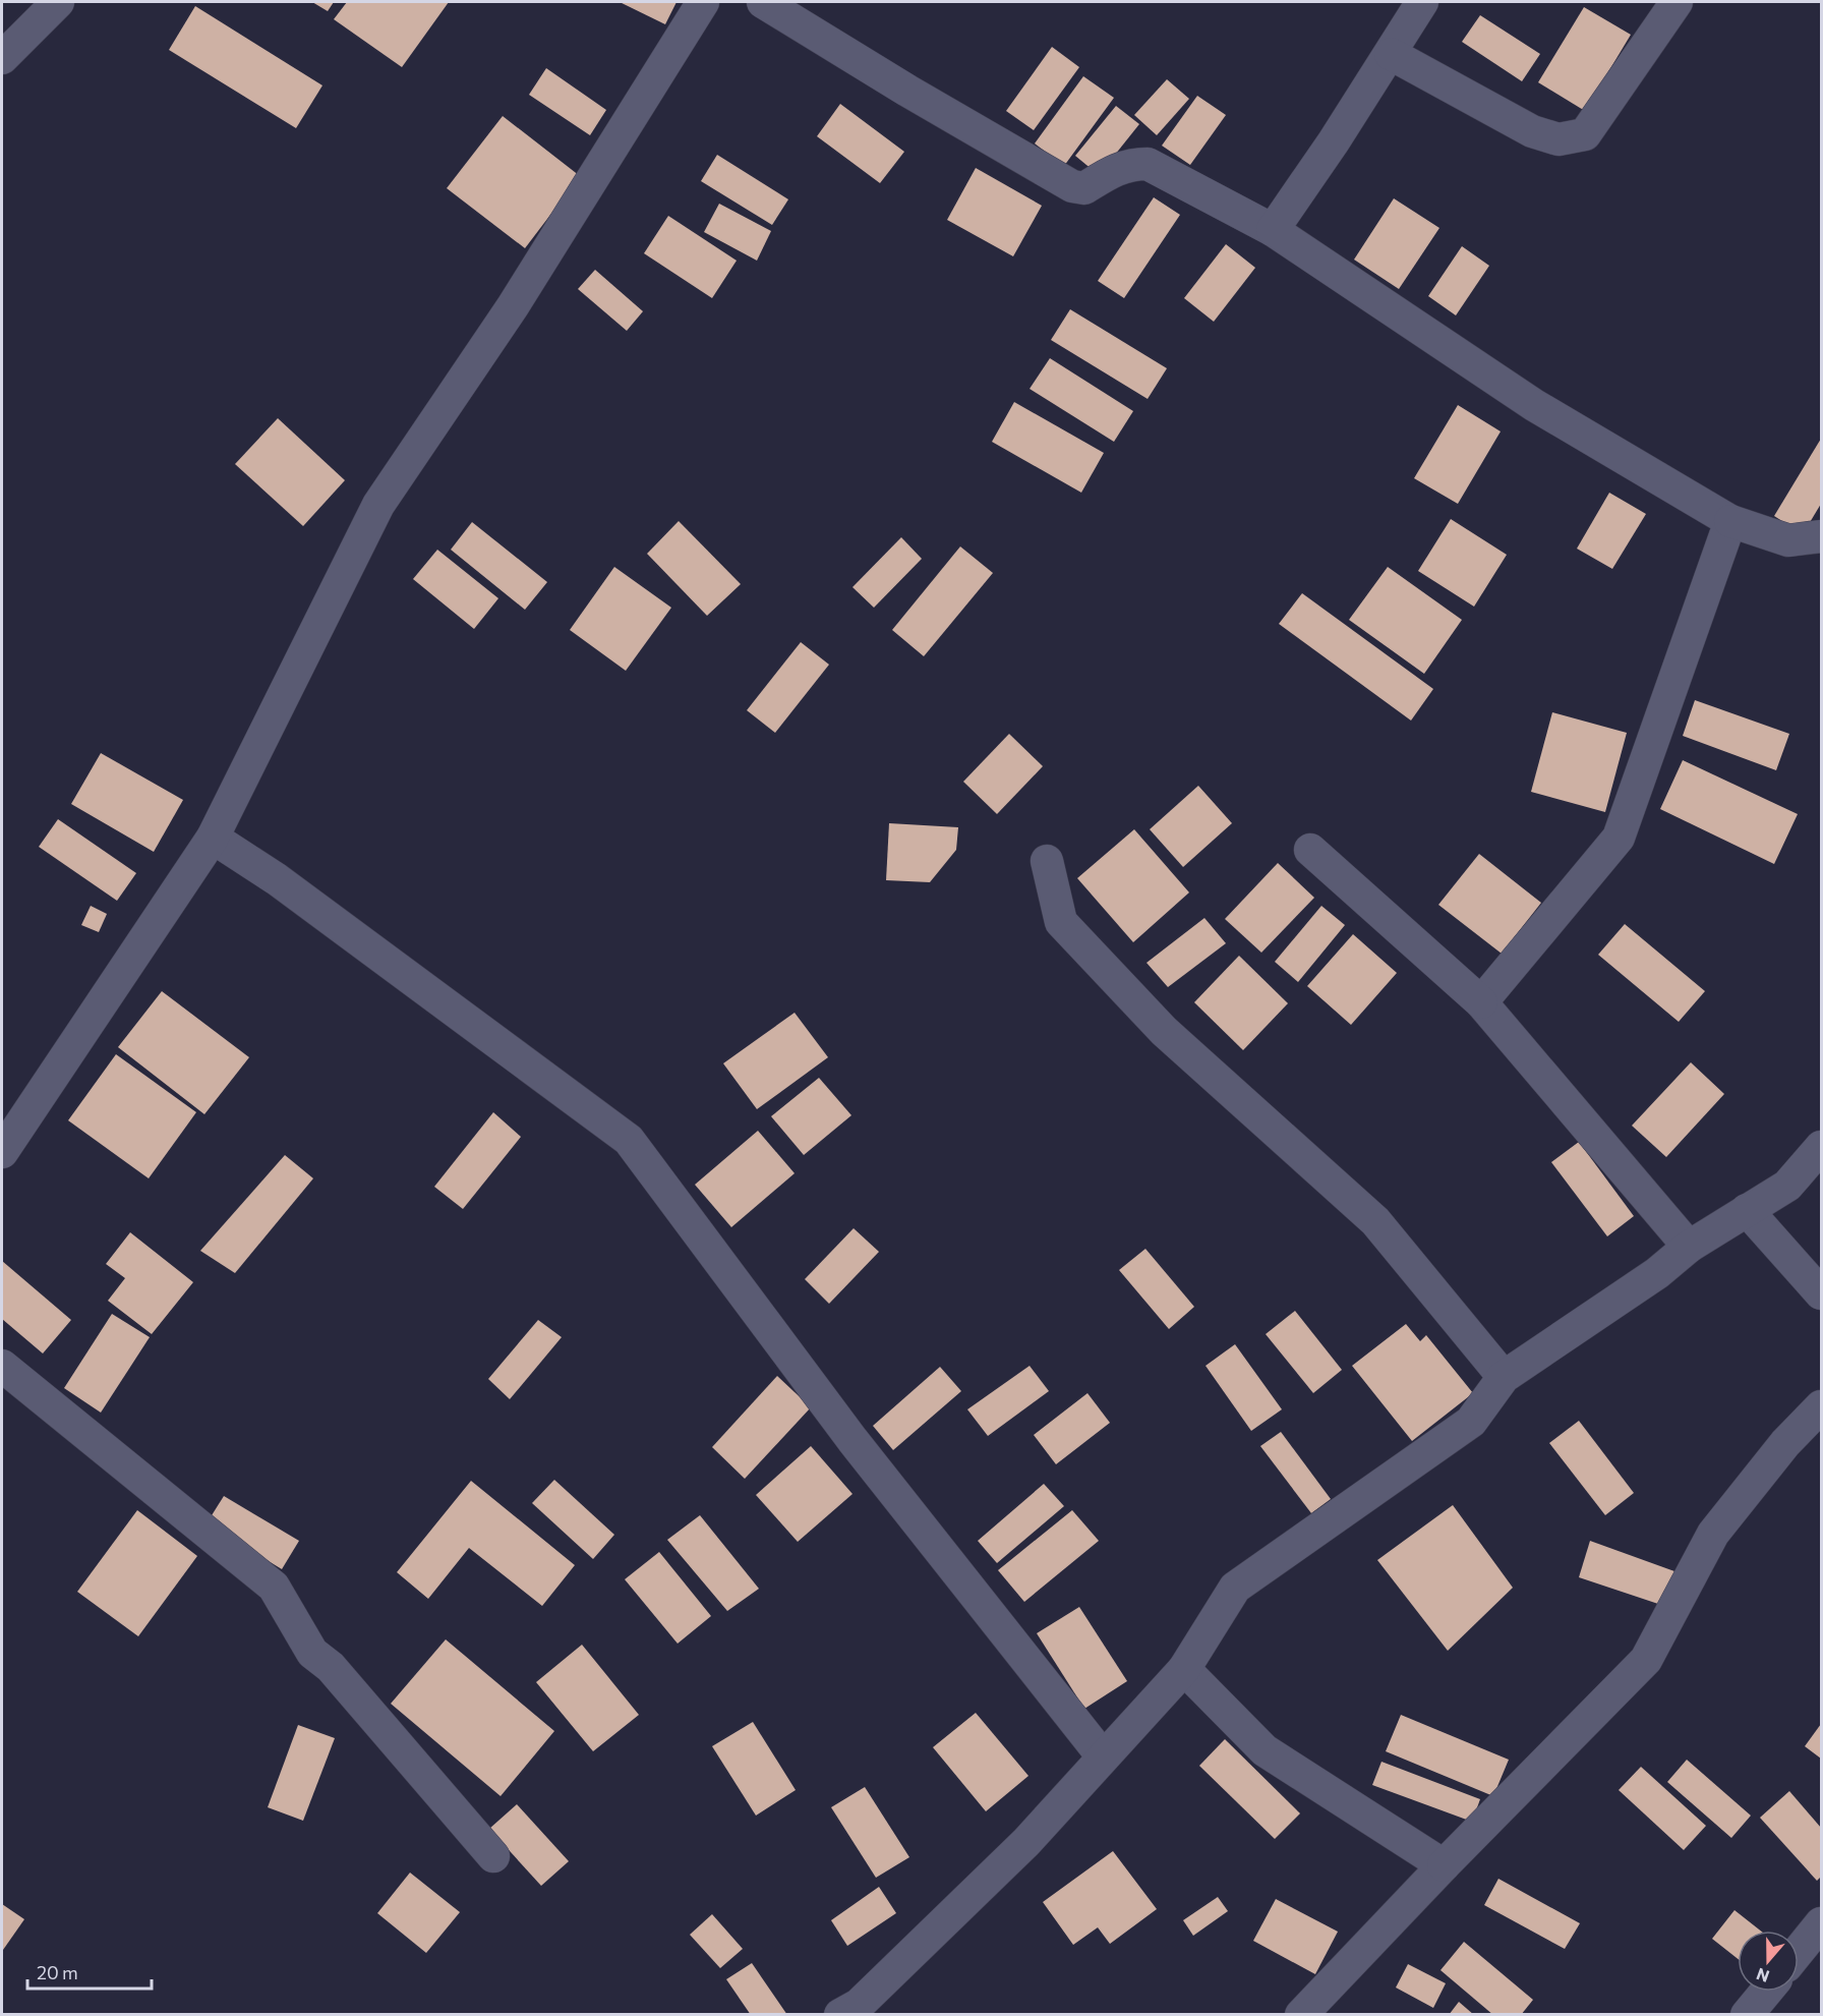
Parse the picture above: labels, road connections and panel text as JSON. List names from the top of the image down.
{
  "scale_bar": "20 m",
  "north": "bottom"
}
